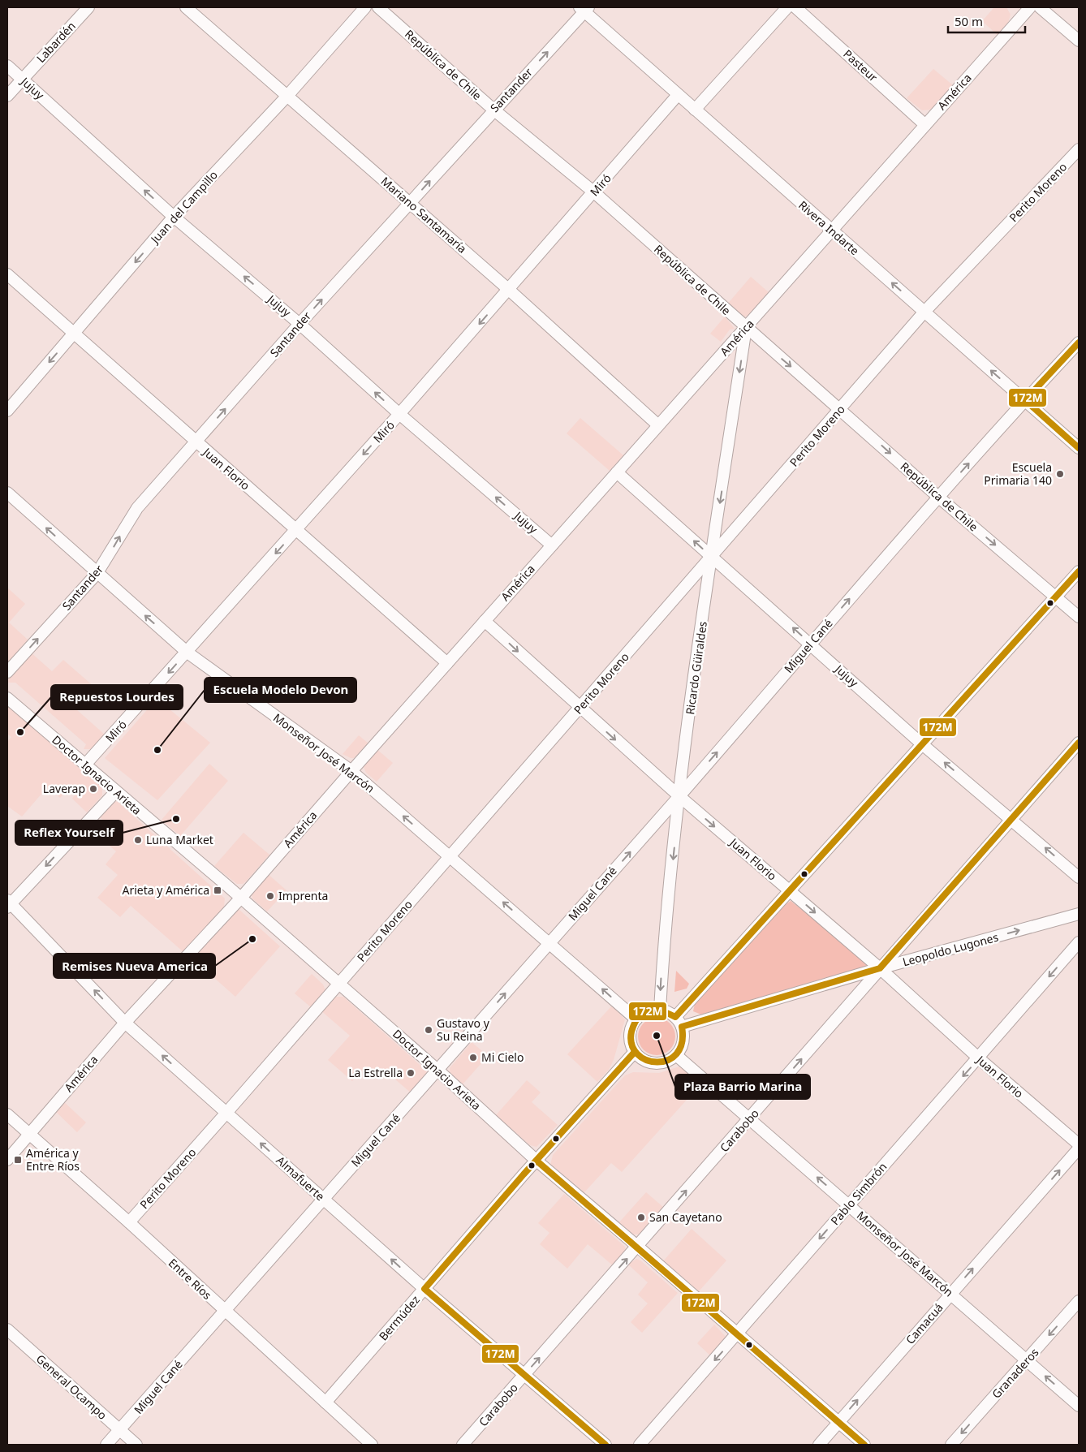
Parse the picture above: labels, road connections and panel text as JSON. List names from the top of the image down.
{
  "streets": {
    "street": [
      "Labardén",
      "República de Chile",
      "Pasteur",
      "Jujuy",
      "Santander",
      "América",
      "Miró",
      "Perito Moreno",
      "Juan del Campillo",
      "Mariano Santamaría",
      "Rivera Indarte",
      "Juan Florio",
      "Miguel Cané",
      "Ricardo Güiraldes",
      "Monseñor José Marcón",
      "Doctor Ignacio Arieta",
      "Leopoldo Lugones",
      "Carabobo",
      "Almafuerte",
      "Pablo Simbrón",
      "Entre Ríos",
      "Bermúdez",
      "Camacuá",
      "Granaderos",
      "General Ocampo"
    ]
  },
  "crossings": [
    ["Labardén", "Jujuy"],
    ["República de Chile", "Santander"],
    ["República de Chile", "América"],
    ["República de Chile", "Miró"],
    ["República de Chile", "Perito Moreno"],
    ["República de Chile", "Miguel Cané"],
    ["República de Chile", "Ricardo Güiraldes"],
    ["Pasteur", "América"],
    ["Jujuy", "Santander"],
    ["Jujuy", "América"],
    ["Jujuy", "Miró"],
    ["Jujuy", "Perito Moreno"],
    ["Jujuy", "Juan del Campillo"],
    ["Jujuy", "Miguel Cané"],
    ["Jujuy", "Ricardo Güiraldes"],
    ["Jujuy", "Carabobo"],
    ["Santander", "Mariano Santamaría"],
    ["Santander", "Rivera Indarte"],
    ["Santander", "Juan Florio"],
    ["Santander", "Monseñor José Marcón"],
    ["América", "Mariano Santamaría"],
    ["América", "Rivera Indarte"],
    ["América", "Juan Florio"],
    ["América", "Ricardo Güiraldes"],
    ["América", "Monseñor José Marcón"],
    ["América", "Doctor Ignacio Arieta"],
    ["América", "Almafuerte"],
    ["América", "Entre Ríos"],
    ["Miró", "Mariano Santamaría"],
    ["Miró", "Rivera Indarte"],
    ["Miró", "Juan Florio"],
    ["Miró", "Monseñor José Marcón"],
    ["Miró", "Doctor Ignacio Arieta"],
    ["Perito Moreno", "Rivera Indarte"],
    ["Perito Moreno", "Juan Florio"],
    ["Perito Moreno", "Ricardo Güiraldes"],
    ["Perito Moreno", "Monseñor José Marcón"],
    ["Perito Moreno", "Doctor Ignacio Arieta"],
    ["Perito Moreno", "Almafuerte"],
    ["Perito Moreno", "Entre Ríos"],
    ["Juan del Campillo", "Mariano Santamaría"],
    ["Juan del Campillo", "Juan Florio"],
    ["Rivera Indarte", "Miguel Cané"],
    ["Juan Florio", "Miguel Cané"],
    ["Juan Florio", "Ricardo Güiraldes"],
    ["Juan Florio", "Leopoldo Lugones"],
    ["Juan Florio", "Carabobo"],
    ["Juan Florio", "Pablo Simbrón"],
    ["Miguel Cané", "Ricardo Güiraldes"],
    ["Miguel Cané", "Monseñor José Marcón"],
    ["Miguel Cané", "Doctor Ignacio Arieta"],
    ["Miguel Cané", "Almafuerte"],
    ["Miguel Cané", "Entre Ríos"],
    ["Miguel Cané", "General Ocampo"],
    ["Ricardo Güiraldes", "Monseñor José Marcón"],
    ["Ricardo Güiraldes", "Leopoldo Lugones"],
    ["Ricardo Güiraldes", "Bermúdez"],
    ["Monseñor José Marcón", "Leopoldo Lugones"],
    ["Monseñor José Marcón", "Carabobo"],
    ["Monseñor José Marcón", "Pablo Simbrón"],
    ["Monseñor José Marcón", "Bermúdez"],
    ["Monseñor José Marcón", "Camacuá"],
    ["Monseñor José Marcón", "Granaderos"],
    ["Doctor Ignacio Arieta", "Carabobo"],
    ["Doctor Ignacio Arieta", "Pablo Simbrón"],
    ["Doctor Ignacio Arieta", "Bermúdez"],
    ["Doctor Ignacio Arieta", "Camacuá"],
    ["Leopoldo Lugones", "Carabobo"],
    ["Leopoldo Lugones", "Bermúdez"],
    ["Carabobo", "Almafuerte"],
    ["Almafuerte", "Bermúdez"],
    ["Entre Ríos", "Bermúdez"]
  ],
  "one_way": [
    "República de Chile",
    "Jujuy",
    "Santander",
    "Miró",
    "Juan del Campillo",
    "Rivera Indarte",
    "Juan Florio",
    "Miguel Cané",
    "Ricardo Güiraldes",
    "Monseñor José Marcón",
    "Leopoldo Lugones",
    "Carabobo",
    "Almafuerte",
    "Pablo Simbrón",
    "Camacuá",
    "Granaderos"
  ],
  "places": {
    "other": [
      "Escuela Primaria 140",
      "Repuestos Lourdes",
      "Escuela Modelo Devon",
      "Laverap",
      "Reflex Yourself",
      "Luna Market",
      "Imprenta",
      "Remises Nueva America",
      "Gustavo y Su Reina",
      "Plaza Barrio Marina",
      "Mi Cielo",
      "La Estrella",
      "San Cayetano"
    ],
    "transit": ["Arieta y América", "América y Entre Ríos"]
  },
  "lines": ["transit line 172M"],
  "scale_bar": "50 m"
}
